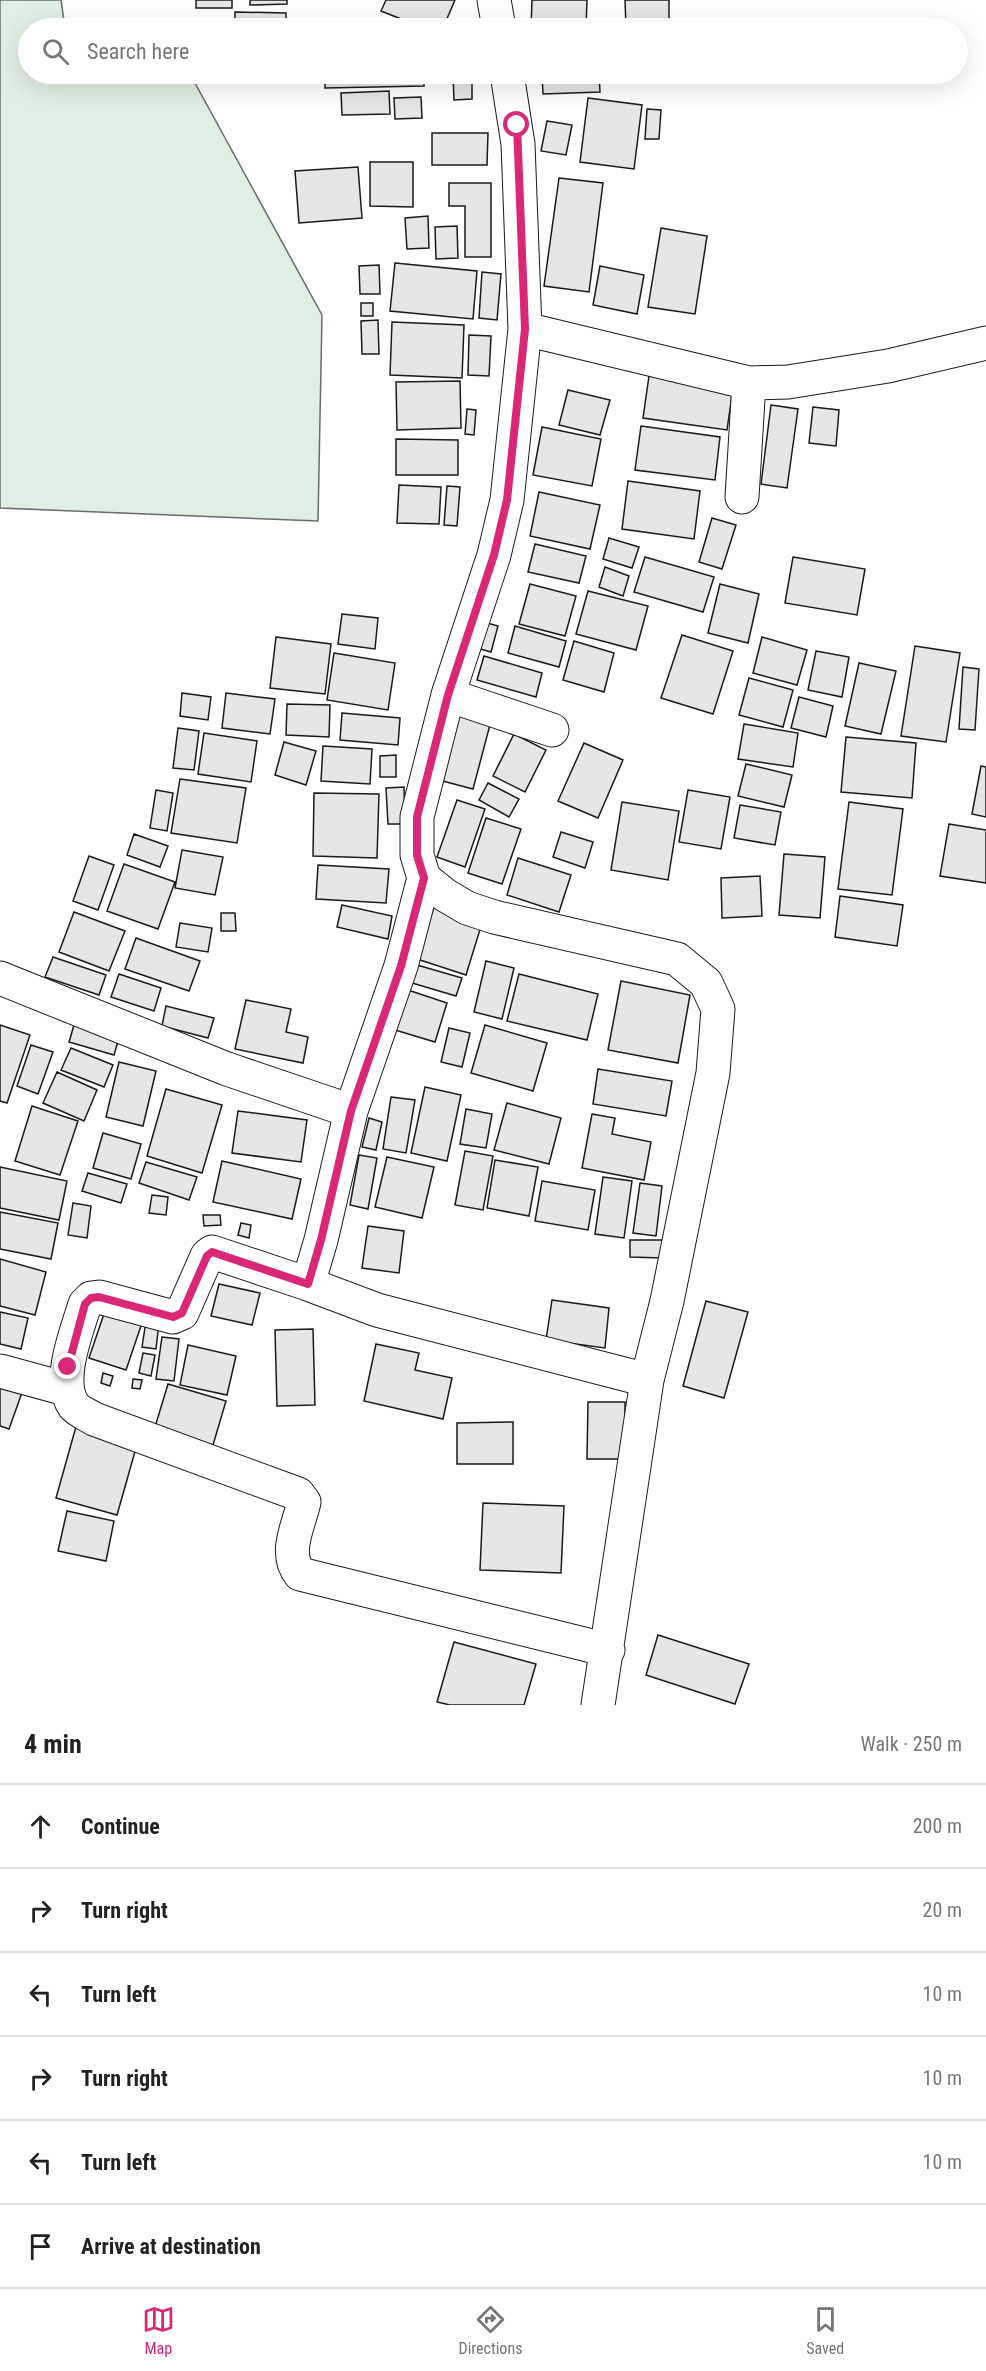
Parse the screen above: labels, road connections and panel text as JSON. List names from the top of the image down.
{
  "page": {
    "search": "Search here",
    "heading": ["4 min", "Walk · 250 m"],
    "list": [
      ["Continue", "200 m"],
      ["Turn right", "20 m"],
      ["Turn left", "10 m"],
      ["Turn right", "10 m"],
      ["Turn left", "10 m"],
      "Arrive at destination"
    ],
    "nav": ["Map", "Directions", "Saved"]
  }
}
